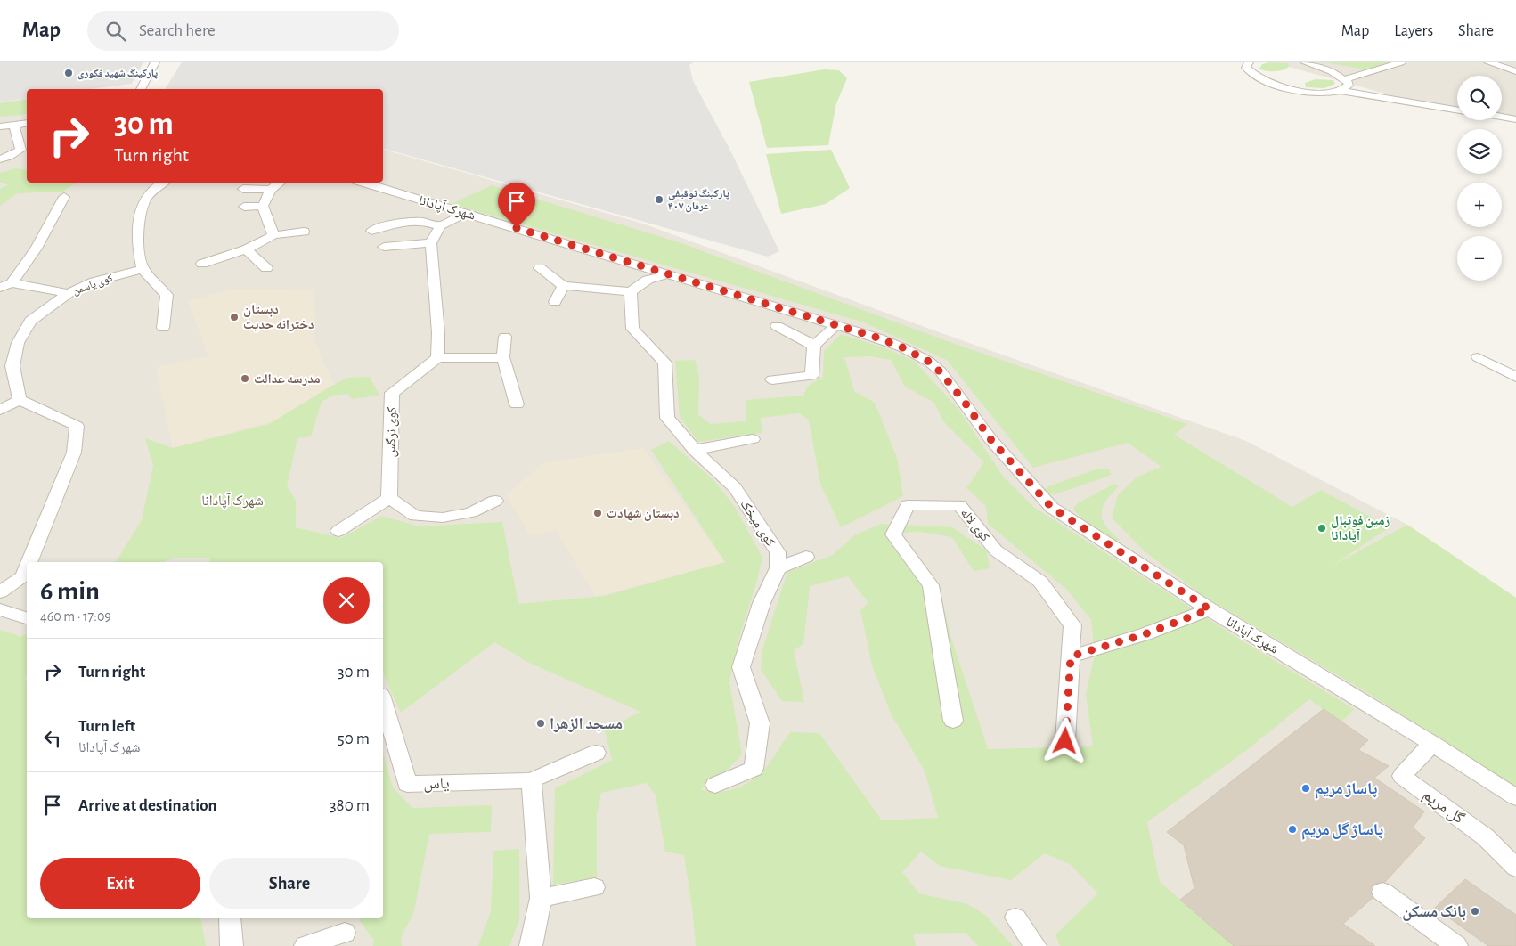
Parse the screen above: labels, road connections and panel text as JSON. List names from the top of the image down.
{
  "streets": {
    "street": [
      "شهرک آپادانا",
      "کوی یاسمن",
      "کوی نرگس",
      "کوی میخک",
      "کوی لاله",
      "یاس",
      "گل مریم"
    ]
  },
  "crossings": [
    ["شهرک آپادانا", "گل مریم"]
  ],
  "districts": ["شهرک آپادانا"],
  "places": [
    "پارکینگ شهید فکوری",
    "پارکینگ توقیفی عرفان ۴۰۷",
    "دبستان دخترانه حدیث",
    "مدرسه عدالت",
    "دبستان شهادت",
    "زمین فوتبال آپادانا",
    "مسجد الزهرا",
    "پاساژ مریم",
    "پاساژ گل مریم",
    "بانک مسکن"
  ],
  "page": {
    "header": "Map",
    "search": "Search here",
    "nav": ["Map", "Layers", "Share"],
    "map_buttons": ["+", "−"],
    "turn": ["30 m", "Turn right"],
    "heading": ["6 min", "460 m · 17:09"],
    "list": [
      {
        "name": "Turn right",
        "value": "30 m"
      },
      {
        "name": "Turn left",
        "note": "شهرک آپادانا",
        "value": "50 m"
      },
      {
        "name": "Arrive at destination",
        "value": "380 m"
      }
    ],
    "buttons": ["Exit", "Share"]
  }
}
